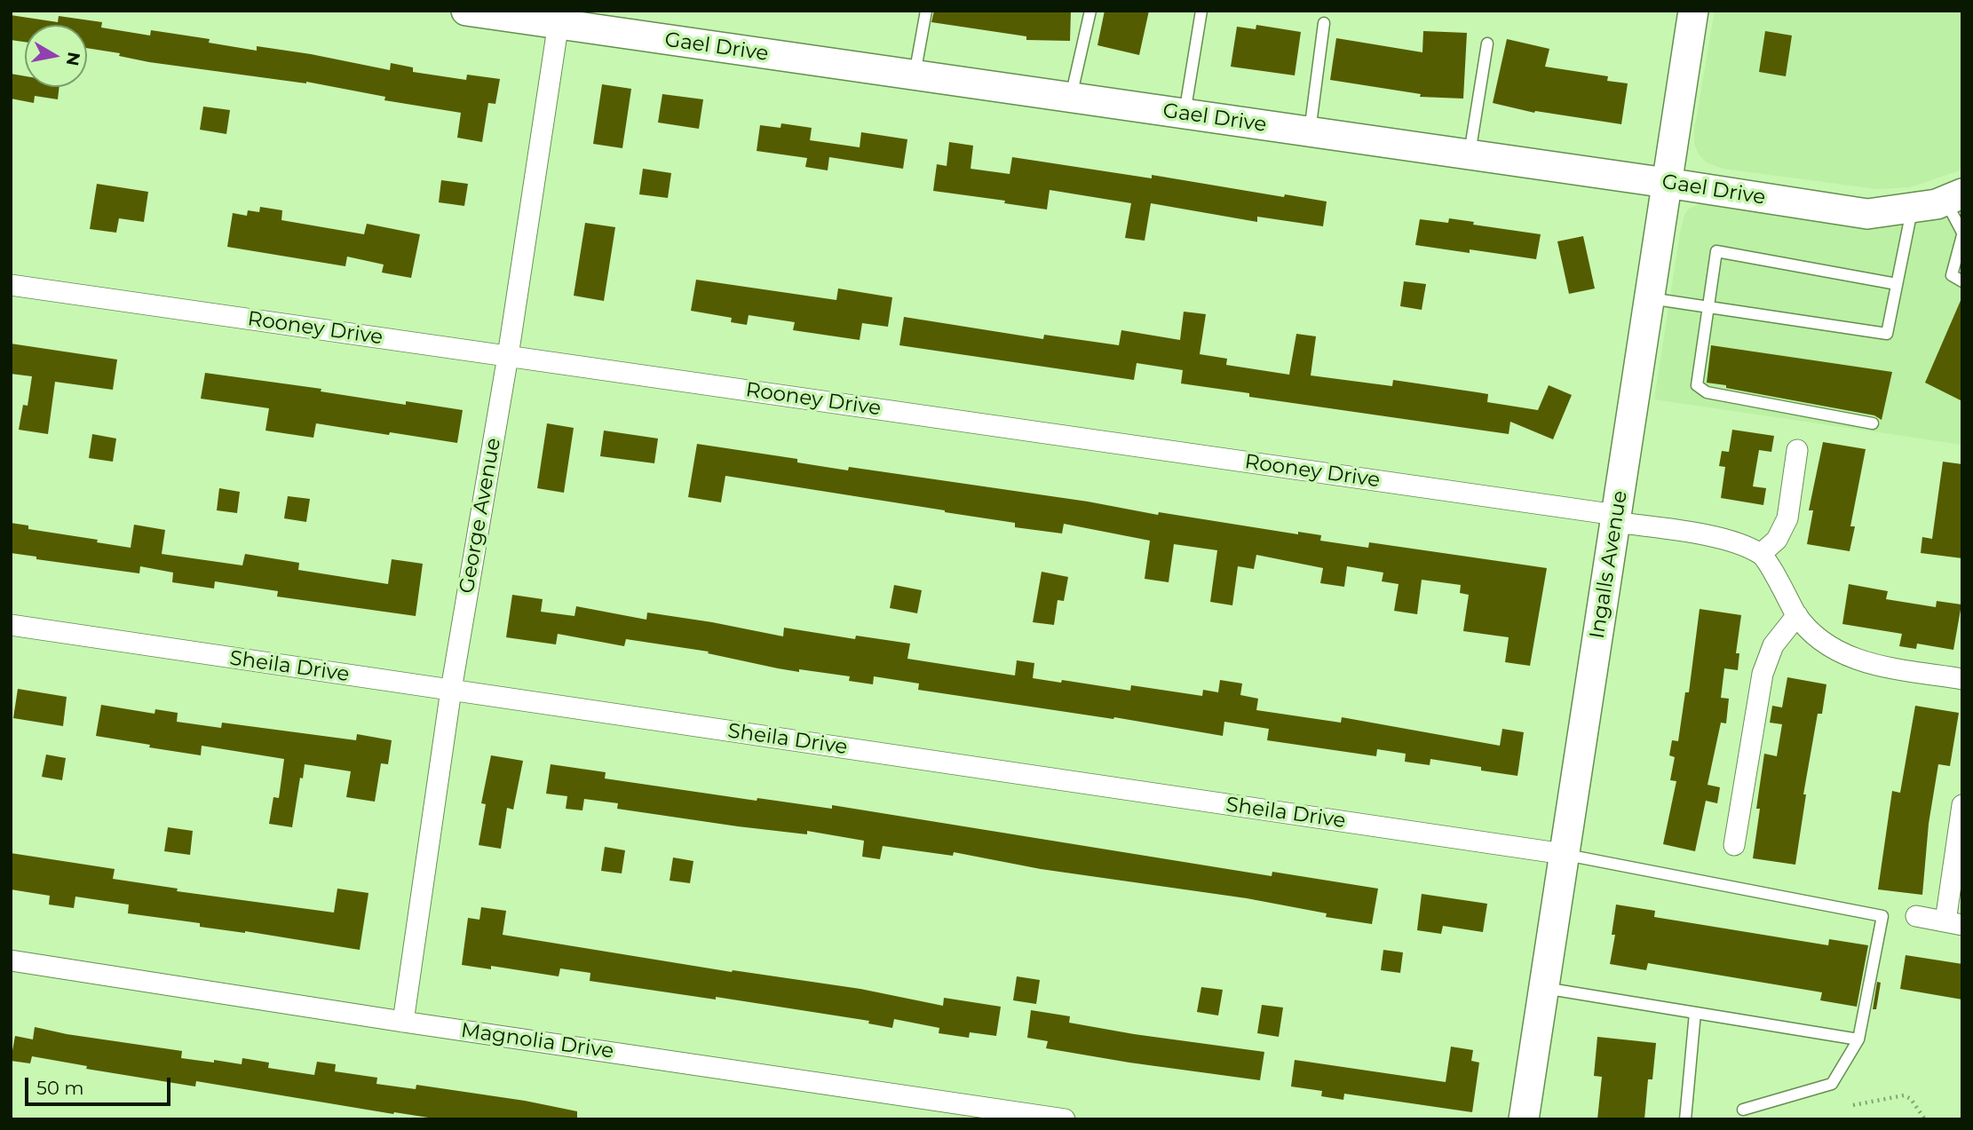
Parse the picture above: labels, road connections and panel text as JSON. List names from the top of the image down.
{
  "streets": {
    "street": [
      "Gael Drive",
      "Rooney Drive",
      "George Avenue",
      "Ingalls Avenue",
      "Sheila Drive",
      "Magnolia Drive"
    ]
  },
  "crossings": [
    ["Gael Drive", "George Avenue"],
    ["Gael Drive", "Ingalls Avenue"],
    ["Rooney Drive", "George Avenue"],
    ["Rooney Drive", "Ingalls Avenue"],
    ["George Avenue", "Sheila Drive"],
    ["George Avenue", "Magnolia Drive"],
    ["Ingalls Avenue", "Sheila Drive"]
  ],
  "scale_bar": "50 m",
  "north": "right"
}
